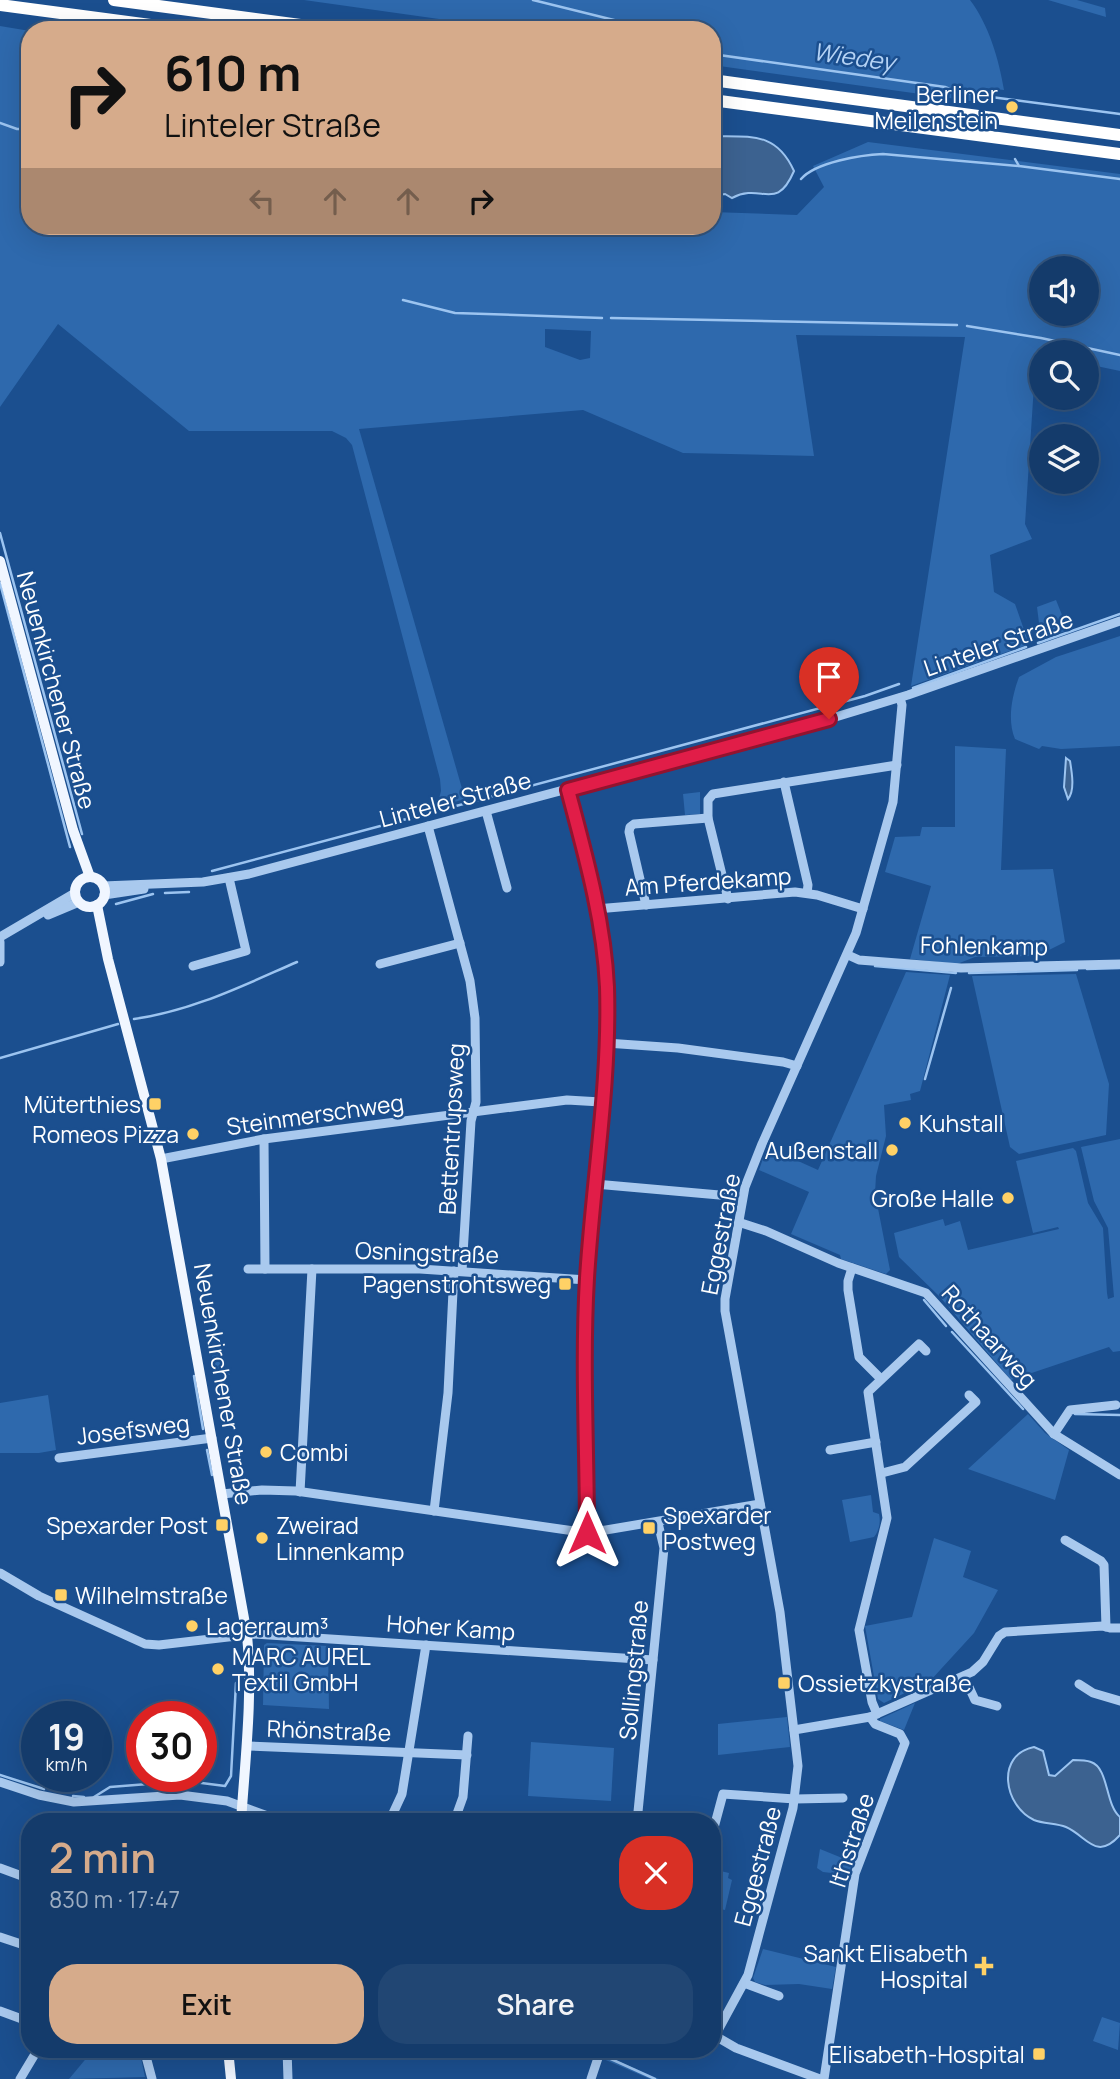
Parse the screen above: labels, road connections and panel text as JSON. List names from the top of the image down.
{
  "streets": {
    "main road": ["Neuenkirchener Straße"],
    "street": [
      "Linteler Straße",
      "Am Pferdekamp",
      "Fohlenkamp",
      "Steinmerschweg",
      "Bettentrupsweg",
      "Eggestraße",
      "Osningstraße",
      "Rothaarweg",
      "Josefsweg",
      "Hoher Kamp",
      "Sollingstraße",
      "Rhönstraße",
      "Ithstraße"
    ]
  },
  "crossings": [
    ["Linteler Straße", "Neuenkirchener Straße"],
    ["Linteler Straße", "Bettentrupsweg"],
    ["Linteler Straße", "Eggestraße"],
    ["Neuenkirchener Straße", "Steinmerschweg"],
    ["Neuenkirchener Straße", "Josefsweg"],
    ["Neuenkirchener Straße", "Hoher Kamp"],
    ["Neuenkirchener Straße", "Rhönstraße"],
    ["Am Pferdekamp", "Eggestraße"],
    ["Fohlenkamp", "Eggestraße"],
    ["Steinmerschweg", "Bettentrupsweg"],
    ["Bettentrupsweg", "Osningstraße"],
    ["Eggestraße", "Rothaarweg"],
    ["Hoher Kamp", "Sollingstraße"]
  ],
  "water": ["Wiedey"],
  "places": {
    "other": [
      "Berliner Meilenstein",
      "Kuhstall",
      "Romeos Pizza",
      "Außenstall",
      "Große Halle",
      "Combi",
      "Zweirad Linnenkamp",
      "Lagerraum³",
      "MARC AUREL Textil GmbH"
    ],
    "transit": [
      "Müterthies",
      "Pagenstrohtsweg",
      "Spexarder Post",
      "Spexarder Postweg",
      "Wilhelmstraße",
      "Ossietzkystraße",
      "Elisabeth-Hospital"
    ],
    "health": ["Sankt Elisabeth Hospital"]
  },
  "page": {
    "turn": ["610 m", "Linteler Straße"],
    "speed": "19 km/h",
    "limit": "30",
    "heading": ["2 min", "830 m · 17:47"],
    "buttons": ["Exit", "Share"]
  }
}
